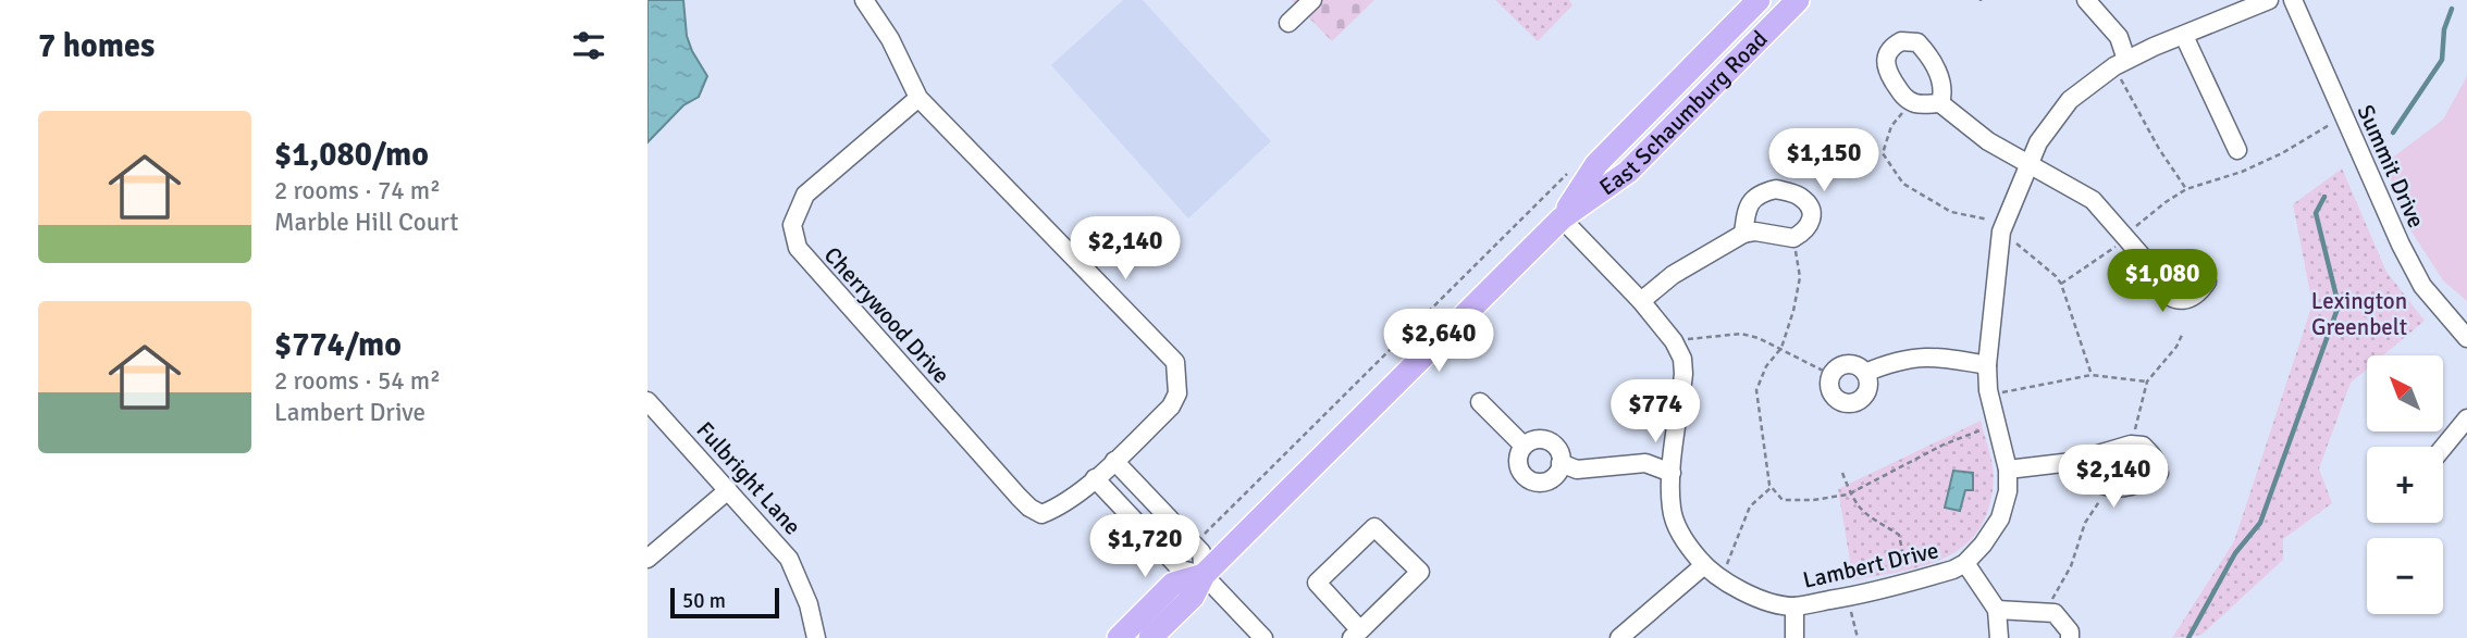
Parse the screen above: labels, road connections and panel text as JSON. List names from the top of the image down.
{
  "streets": {
    "main road": ["East Schaumburg Road"],
    "street": [
      "Summit Drive",
      "Cherrywood Drive",
      "Fulbright Lane",
      "Lambert Drive"
    ]
  },
  "crossings": [
    ["East Schaumburg Road", "Lambert Drive"]
  ],
  "parks": ["Lexington Greenbelt"],
  "scale_bar": "50 m",
  "north": "top left",
  "page": {
    "heading": "7 homes",
    "list": [
      {
        "name": "$1,080/mo",
        "note": "2 rooms · 74 m² · Marble Hill Court"
      },
      {
        "name": "$774/mo",
        "note": "2 rooms · 54 m² · Lambert Drive"
      }
    ],
    "price": [
      "$1,150",
      "$2,140",
      "$1,080",
      "$2,640",
      "$774",
      "$2,140",
      "$1,720"
    ],
    "map_buttons": ["+", "−"],
    "scale": "50 m"
  }
}
